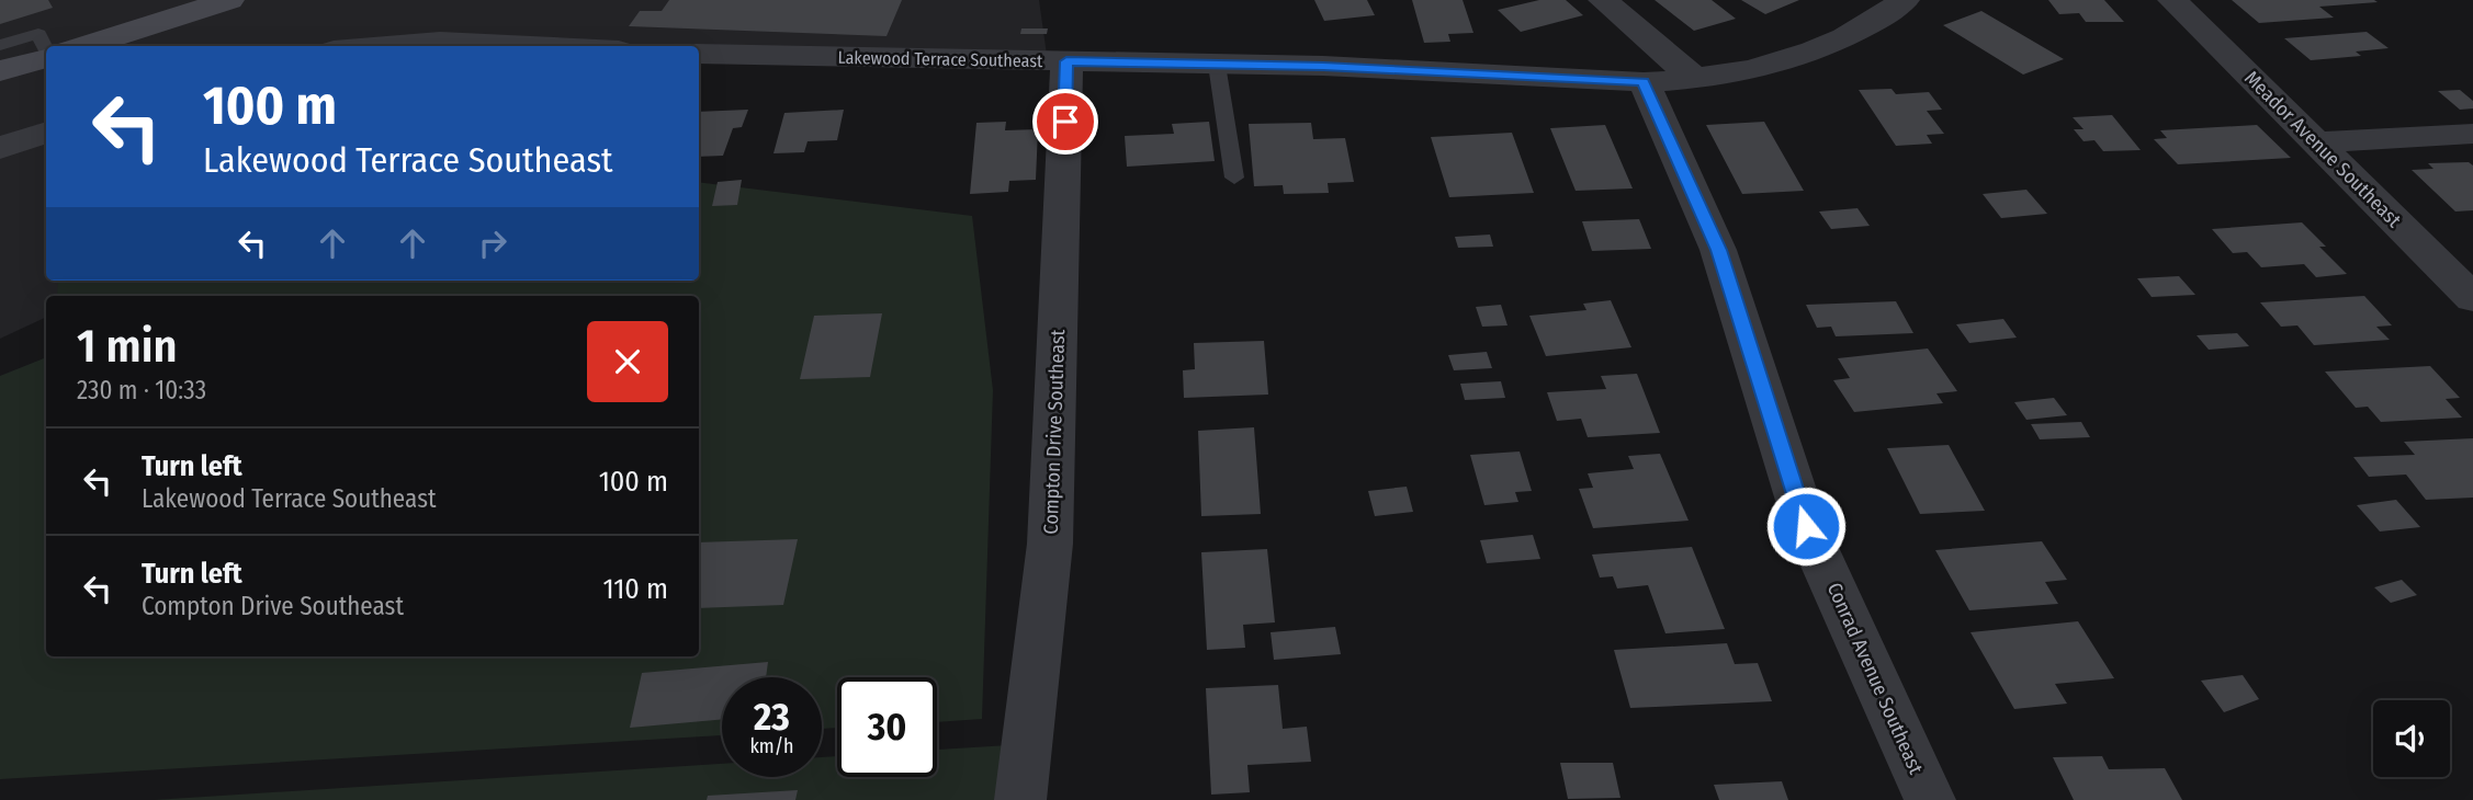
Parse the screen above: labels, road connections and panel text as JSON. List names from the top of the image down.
{
  "streets": {
    "street": [
      "Lakewood Terrace Southeast",
      "Meador Avenue Southeast",
      "Compton Drive Southeast",
      "Conrad Avenue Southeast"
    ]
  },
  "crossings": [
    ["Lakewood Terrace Southeast", "Compton Drive Southeast"],
    ["Lakewood Terrace Southeast", "Conrad Avenue Southeast"]
  ],
  "page": {
    "turn": ["100 m", "Lakewood Terrace Southeast"],
    "heading": ["1 min", "230 m · 10:33"],
    "list": [
      {
        "name": "Turn left",
        "note": "Lakewood Terrace Southeast",
        "value": "100 m"
      },
      {
        "name": "Turn left",
        "note": "Compton Drive Southeast",
        "value": "110 m"
      }
    ],
    "speed": "23 km/h",
    "limit": "30"
  }
}
